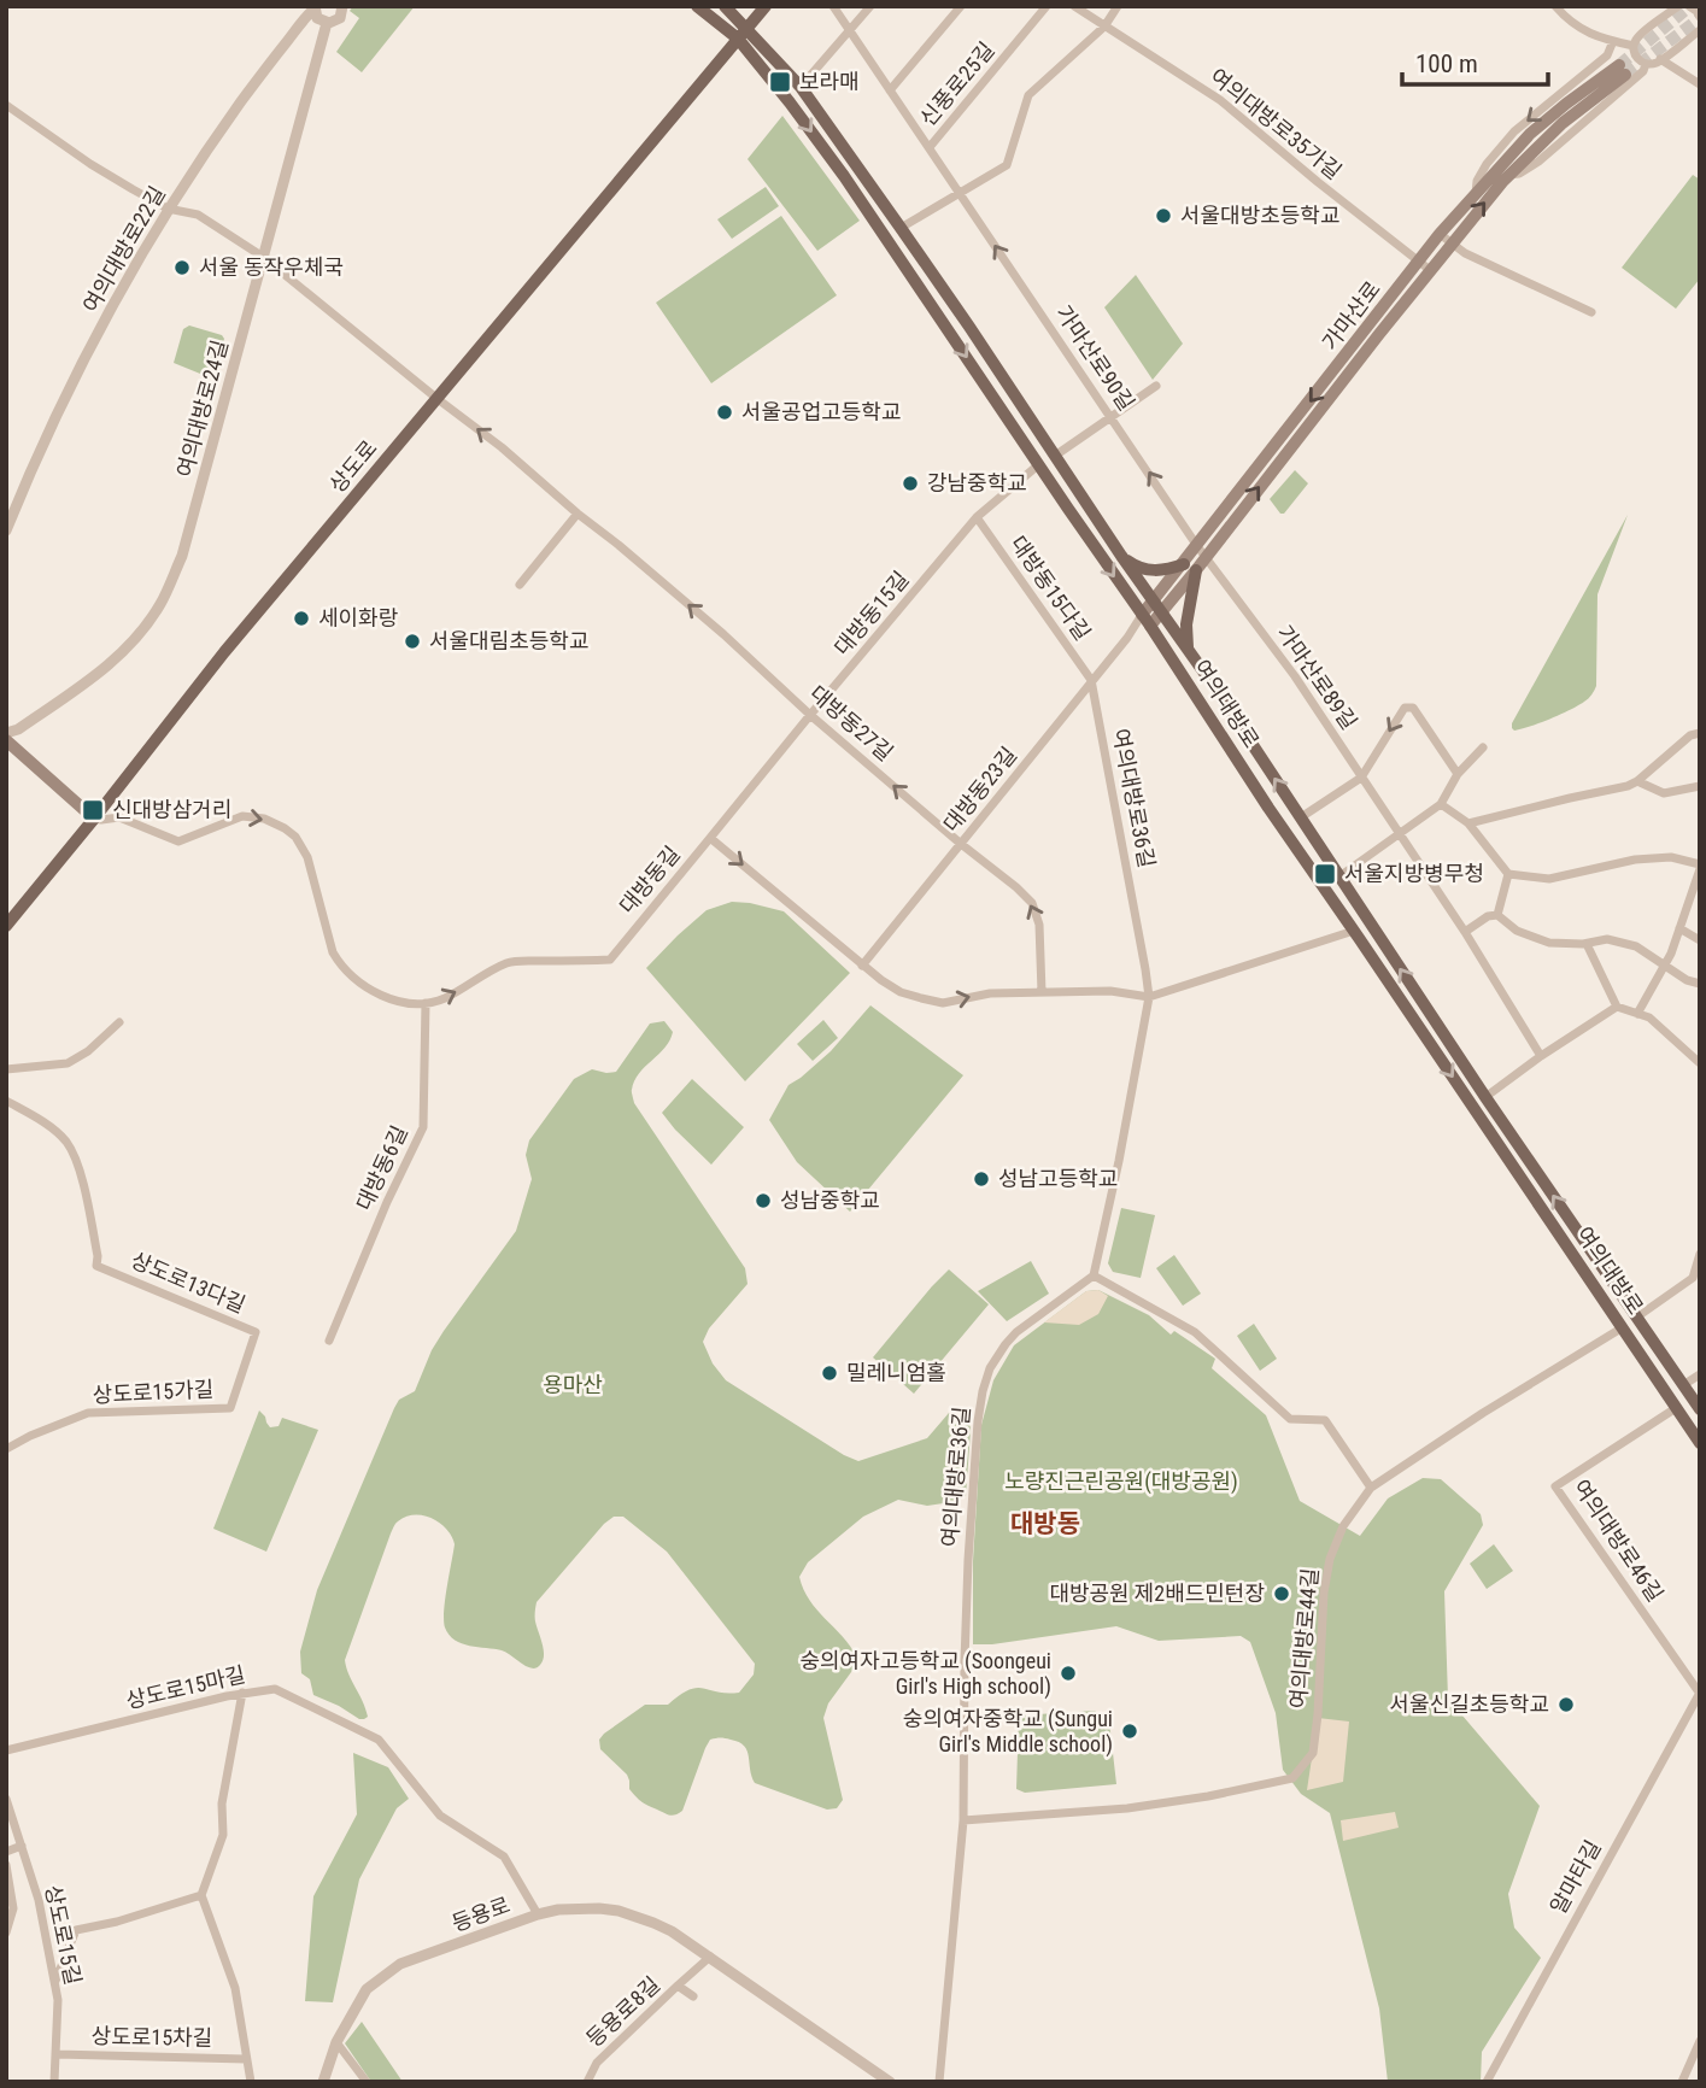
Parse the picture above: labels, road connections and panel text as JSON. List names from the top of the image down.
{
  "streets": {
    "main road": ["가마산로", "상도로", "여의대방로"],
    "street": [
      "신풍로25길",
      "여의대방로35가길",
      "여의대방로22길",
      "가마산로90길",
      "여의대방로24길",
      "대방동15다길",
      "대방동15길",
      "가마산로89길",
      "대방동27길",
      "대방동23길",
      "여의대방로36길",
      "대방동길",
      "대방동6길",
      "상도로13다길",
      "상도로15가길",
      "여의대방로46길",
      "여의대방로44길",
      "상도로15마길",
      "알마타길",
      "등용로",
      "상도로15길",
      "등용로8길",
      "상도로15차길"
    ]
  },
  "crossings": [
    ["신풍로25길", "가마산로90길"],
    ["여의대방로35가길", "가마산로"],
    ["여의대방로22길", "대방동27길"],
    ["가마산로", "가마산로90길"],
    ["가마산로", "가마산로89길"],
    ["가마산로", "여의대방로"],
    ["가마산로", "대방동23길"],
    ["가마산로90길", "가마산로89길"],
    ["여의대방로24길", "대방동27길"],
    ["상도로", "여의대방로"],
    ["상도로", "대방동27길"],
    ["대방동15다길", "대방동15길"],
    ["대방동15다길", "대방동23길"],
    ["대방동15다길", "여의대방로36길"],
    ["대방동15길", "여의대방로"],
    ["대방동15길", "대방동27길"],
    ["대방동15길", "대방동길"],
    ["여의대방로", "대방동23길"],
    ["여의대방로", "여의대방로46길"],
    ["여의대방로", "여의대방로44길"],
    ["대방동27길", "대방동23길"],
    ["대방동23길", "여의대방로36길"],
    ["여의대방로36길", "여의대방로44길"],
    ["대방동길", "대방동6길"],
    ["상도로13다길", "상도로15가길"],
    ["여의대방로46길", "알마타길"],
    ["상도로15마길", "등용로"],
    ["상도로15길", "상도로15차길"]
  ],
  "one_way": ["가마산로90길", "대방동27길", "대방동길"],
  "districts": ["대방동"],
  "parks": ["용마산", "노량진근린공원(대방공원)"],
  "places": {
    "transit": ["보라매", "신대방삼거리", "서울지방병무청"],
    "other": [
      "서울대방초등학교",
      "서울 동작우체국",
      "서울공업고등학교",
      "강남중학교",
      "세이화랑",
      "서울대림초등학교",
      "성남고등학교",
      "성남중학교",
      "밀레니엄홀",
      "대방공원 제2배드민턴장",
      "숭의여자고등학교 (Soongeui Girl's High school)",
      "서울신길초등학교",
      "숭의여자중학교 (Sungui Girl's Middle school)"
    ]
  },
  "scale_bar": "100 m"
}
